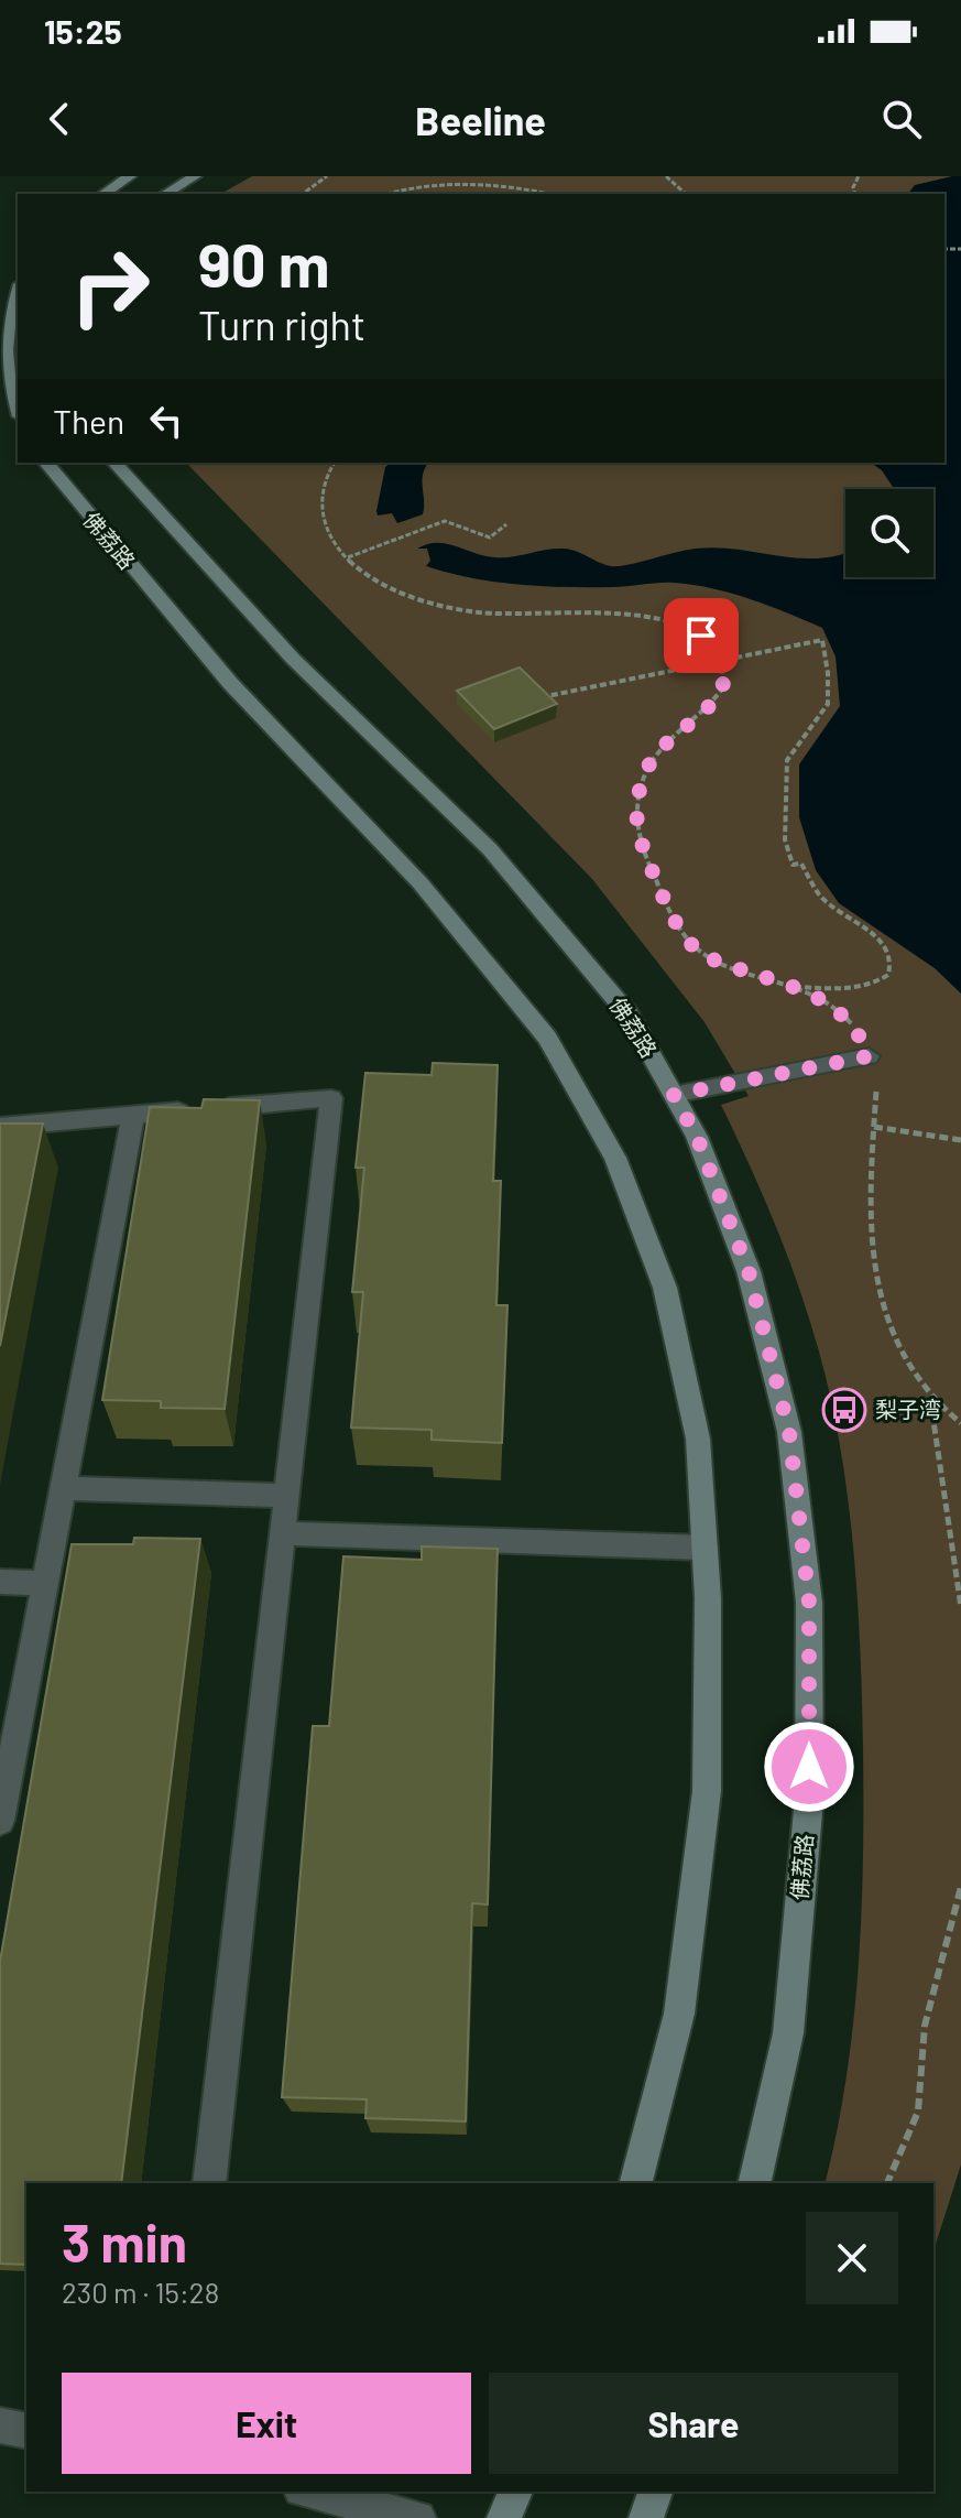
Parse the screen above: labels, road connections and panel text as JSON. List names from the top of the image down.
{
  "streets": {
    "main road": ["佛荔路"]
  },
  "places": {
    "bus stop": ["梨子湾"]
  },
  "page": {
    "status": "15:25",
    "header": "Beeline",
    "turn": ["90 m", "Turn right"],
    "then": "Then",
    "heading": ["3 min", "230 m · 15:28"],
    "buttons": ["Exit", "Share"]
  }
}
